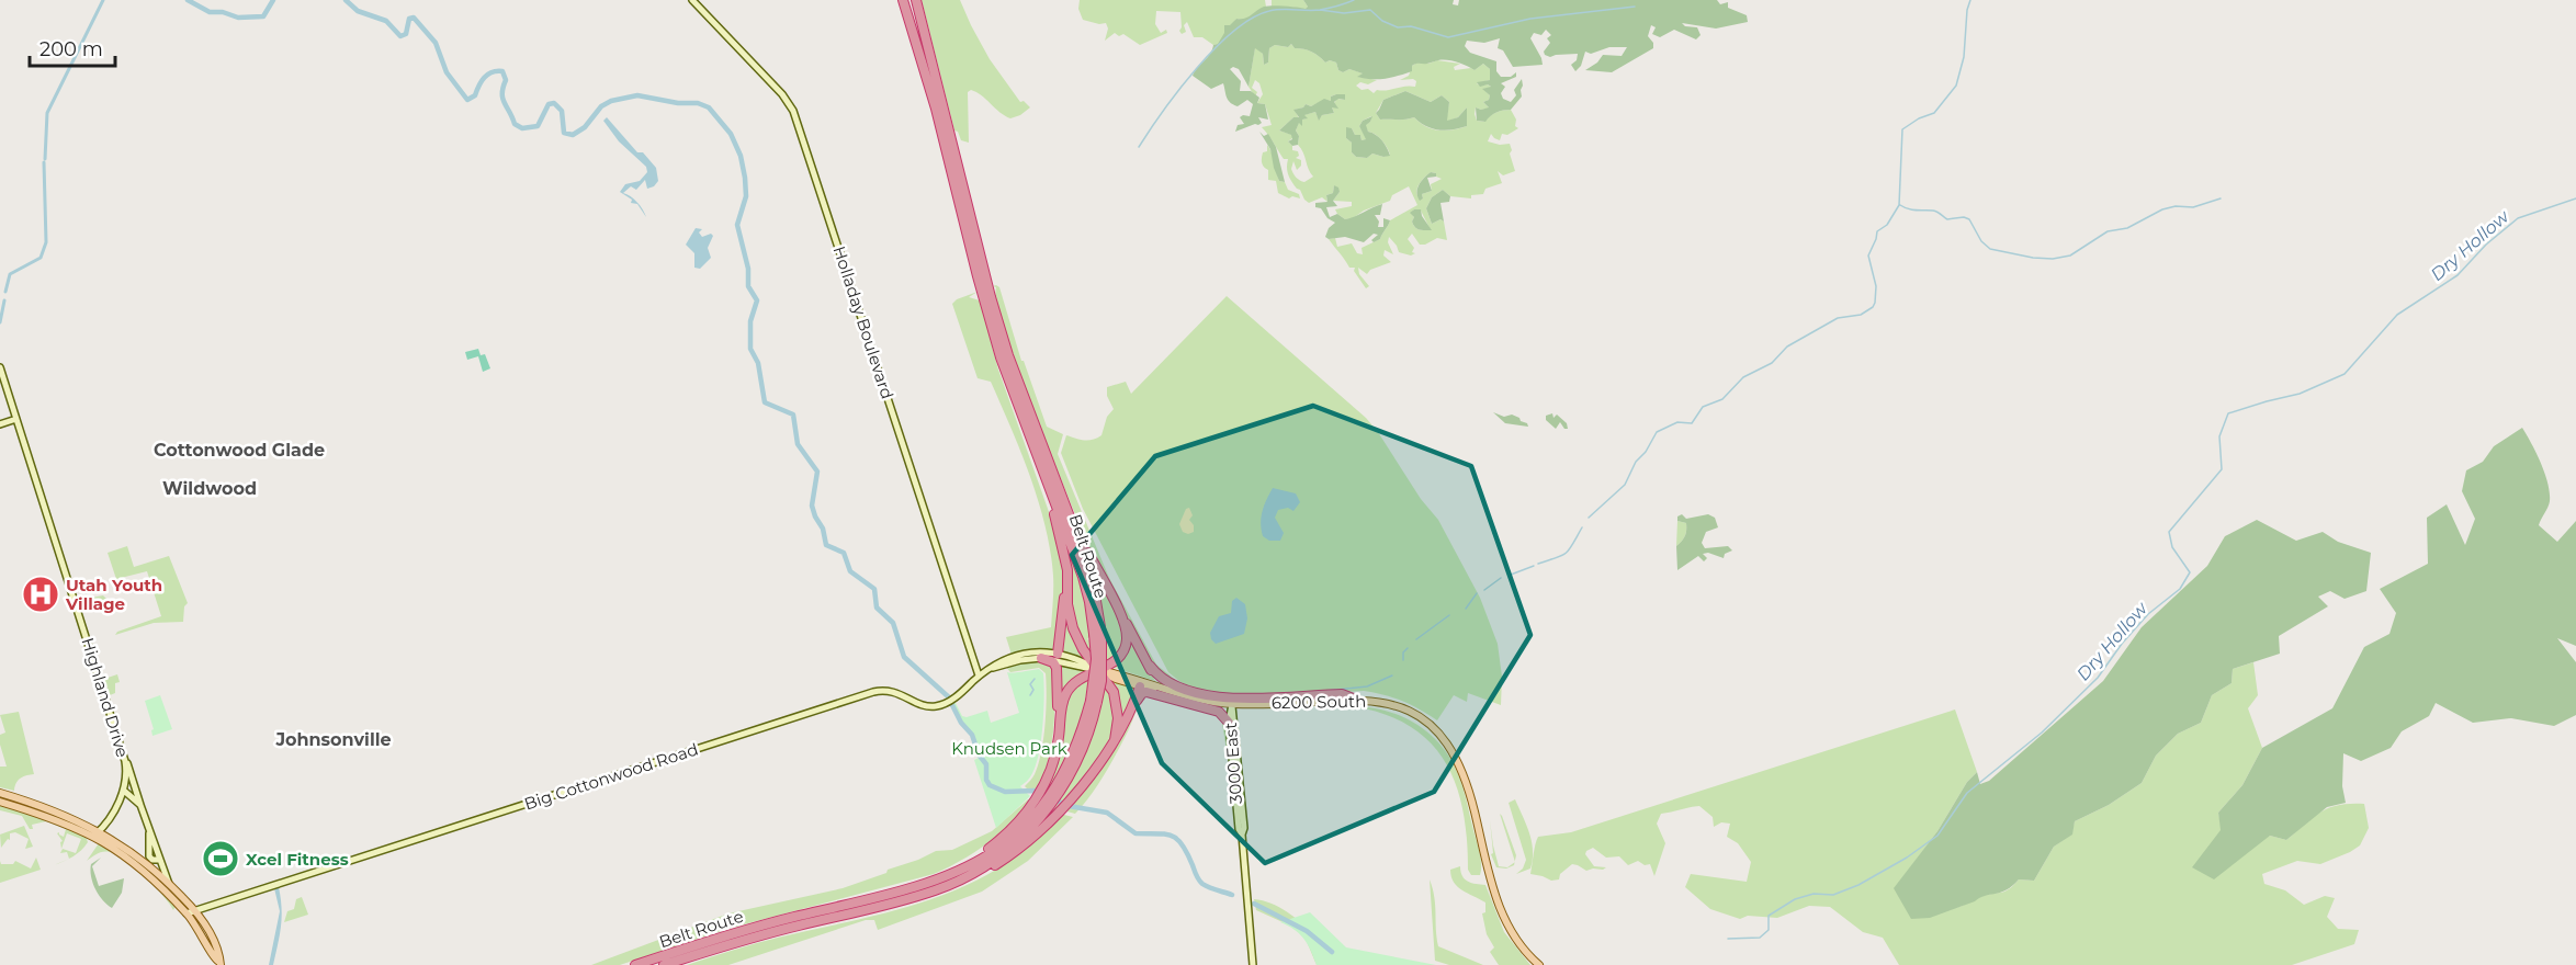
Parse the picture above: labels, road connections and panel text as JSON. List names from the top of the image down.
{
  "streets": {
    "highway": ["Belt Route"],
    "main road": [
      "Holladay Boulevard",
      "Highland Drive",
      "6200 South",
      "3000 East",
      "Big Cottonwood Road"
    ]
  },
  "crossings": [
    ["Holladay Boulevard", "6200 South"],
    ["Holladay Boulevard", "Big Cottonwood Road"],
    ["6200 South", "3000 East"],
    ["6200 South", "Big Cottonwood Road"]
  ],
  "districts": ["Cottonwood Glade", "Wildwood", "Johnsonville"],
  "water": ["Dry Hollow"],
  "parks": ["Knudsen Park"],
  "places": {
    "hospital": ["Utah Youth Village"],
    "sports": ["Xcel Fitness"]
  },
  "scale_bar": "200 m"
}
